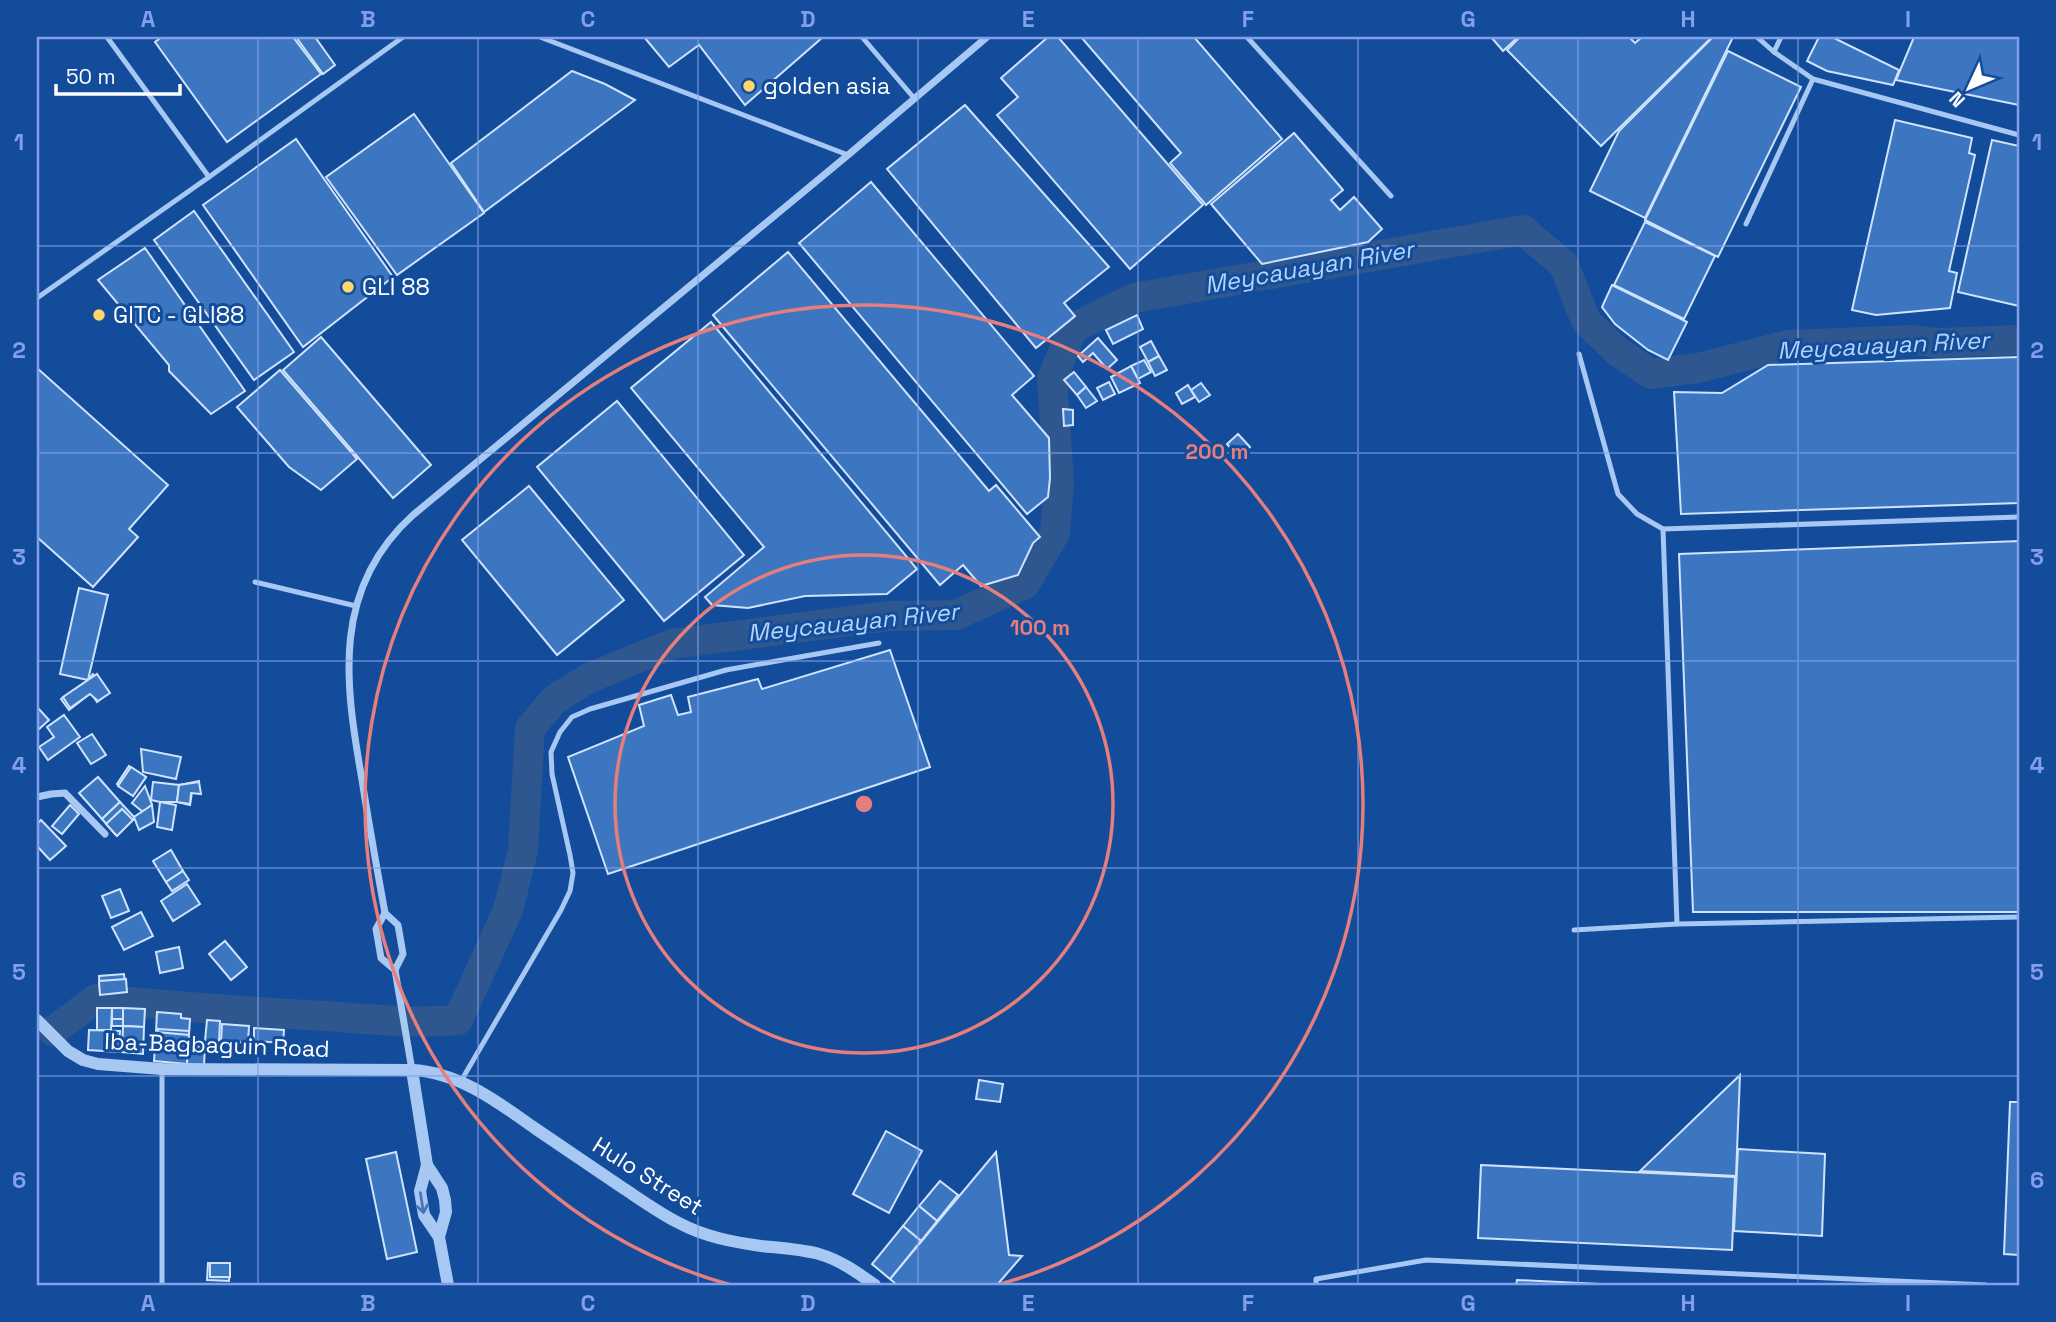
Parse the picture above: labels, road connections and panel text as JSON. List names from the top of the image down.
{
  "streets": {
    "street": ["Iba-Bagbaguin Road", "Hulo Street"]
  },
  "crossings": [
    ["Iba-Bagbaguin Road", "Hulo Street"]
  ],
  "water": ["Meycauayan River"],
  "places": ["golden asia", "GLI 88", "GITC - GLI88"],
  "scale_bar": "50 m",
  "north": "bottom left",
  "grid": {
    "columns": [
      "A",
      "B",
      "C",
      "D",
      "E",
      "F",
      "G",
      "H",
      "I"
    ],
    "rows": [
      "1",
      "2",
      "3",
      "4",
      "5",
      "6"
    ]
  },
  "rings": ["200 m", "100 m"]
}
